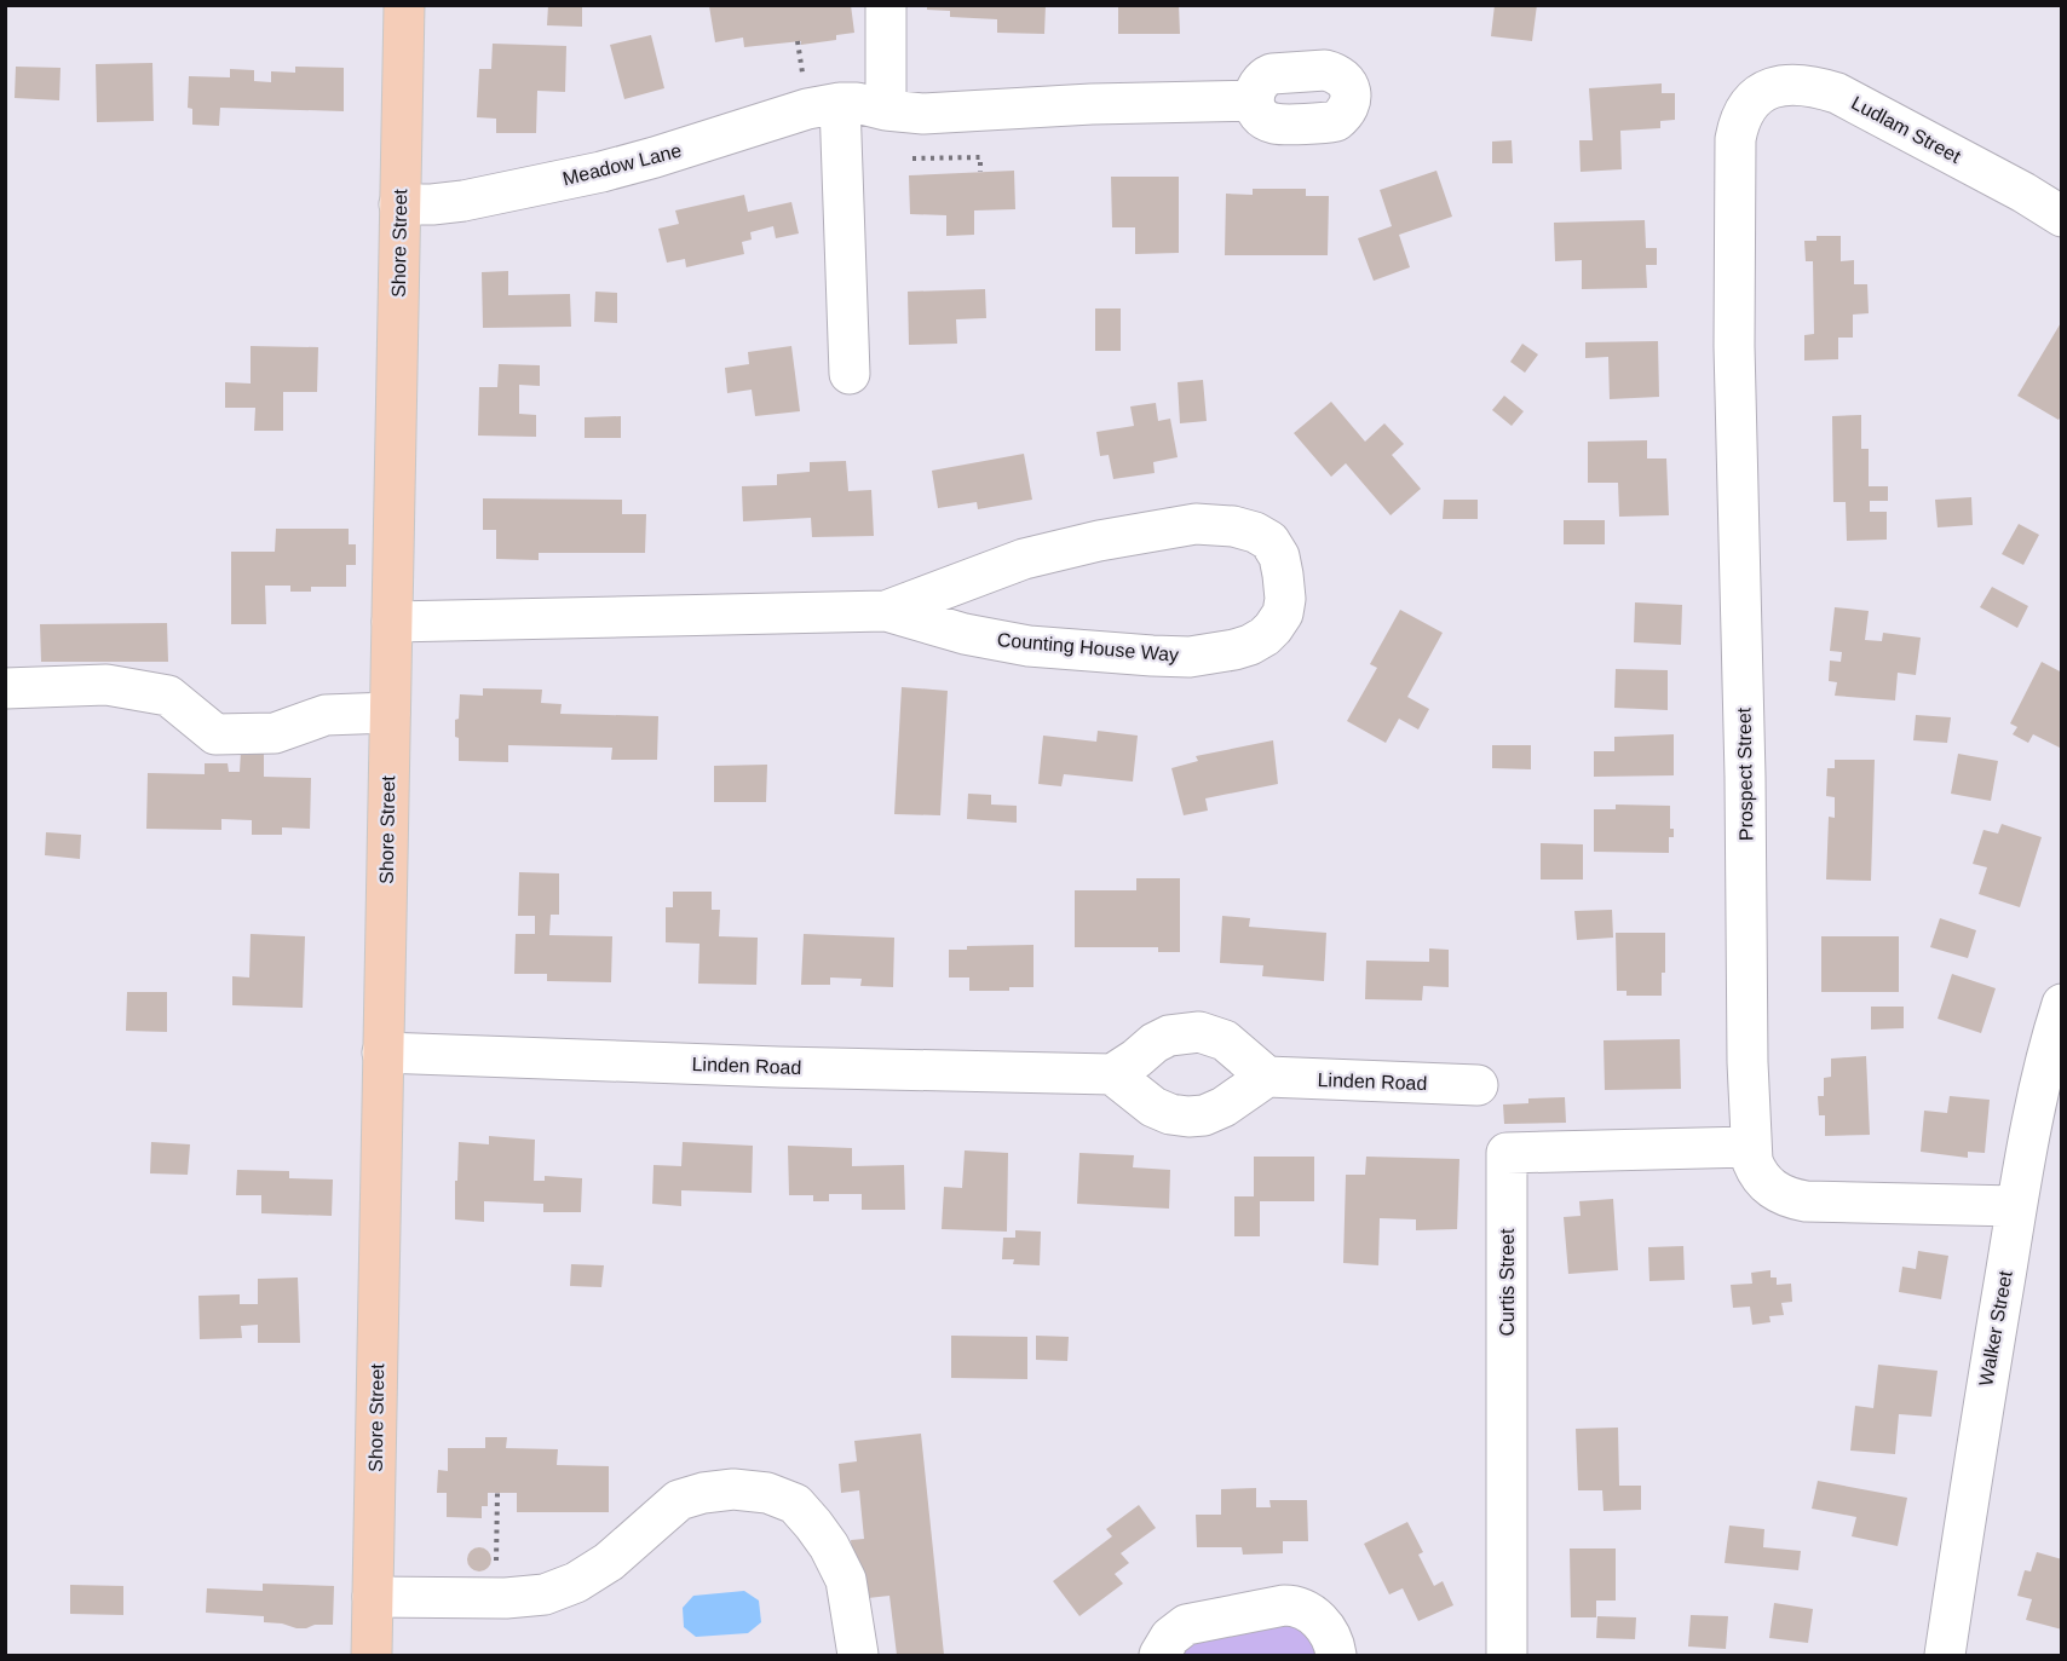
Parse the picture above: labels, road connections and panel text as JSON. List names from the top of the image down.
{
  "streets": {
    "main road": ["Shore Street"],
    "street": [
      "Ludlam Street",
      "Meadow Lane",
      "Counting House Way",
      "Prospect Street",
      "Linden Road",
      "Curtis Street",
      "Walker Street"
    ]
  },
  "crossings": [
    ["Ludlam Street", "Prospect Street"],
    ["Meadow Lane", "Shore Street"],
    ["Shore Street", "Counting House Way"],
    ["Shore Street", "Linden Road"],
    ["Prospect Street", "Curtis Street"],
    ["Prospect Street", "Walker Street"]
  ]
}
